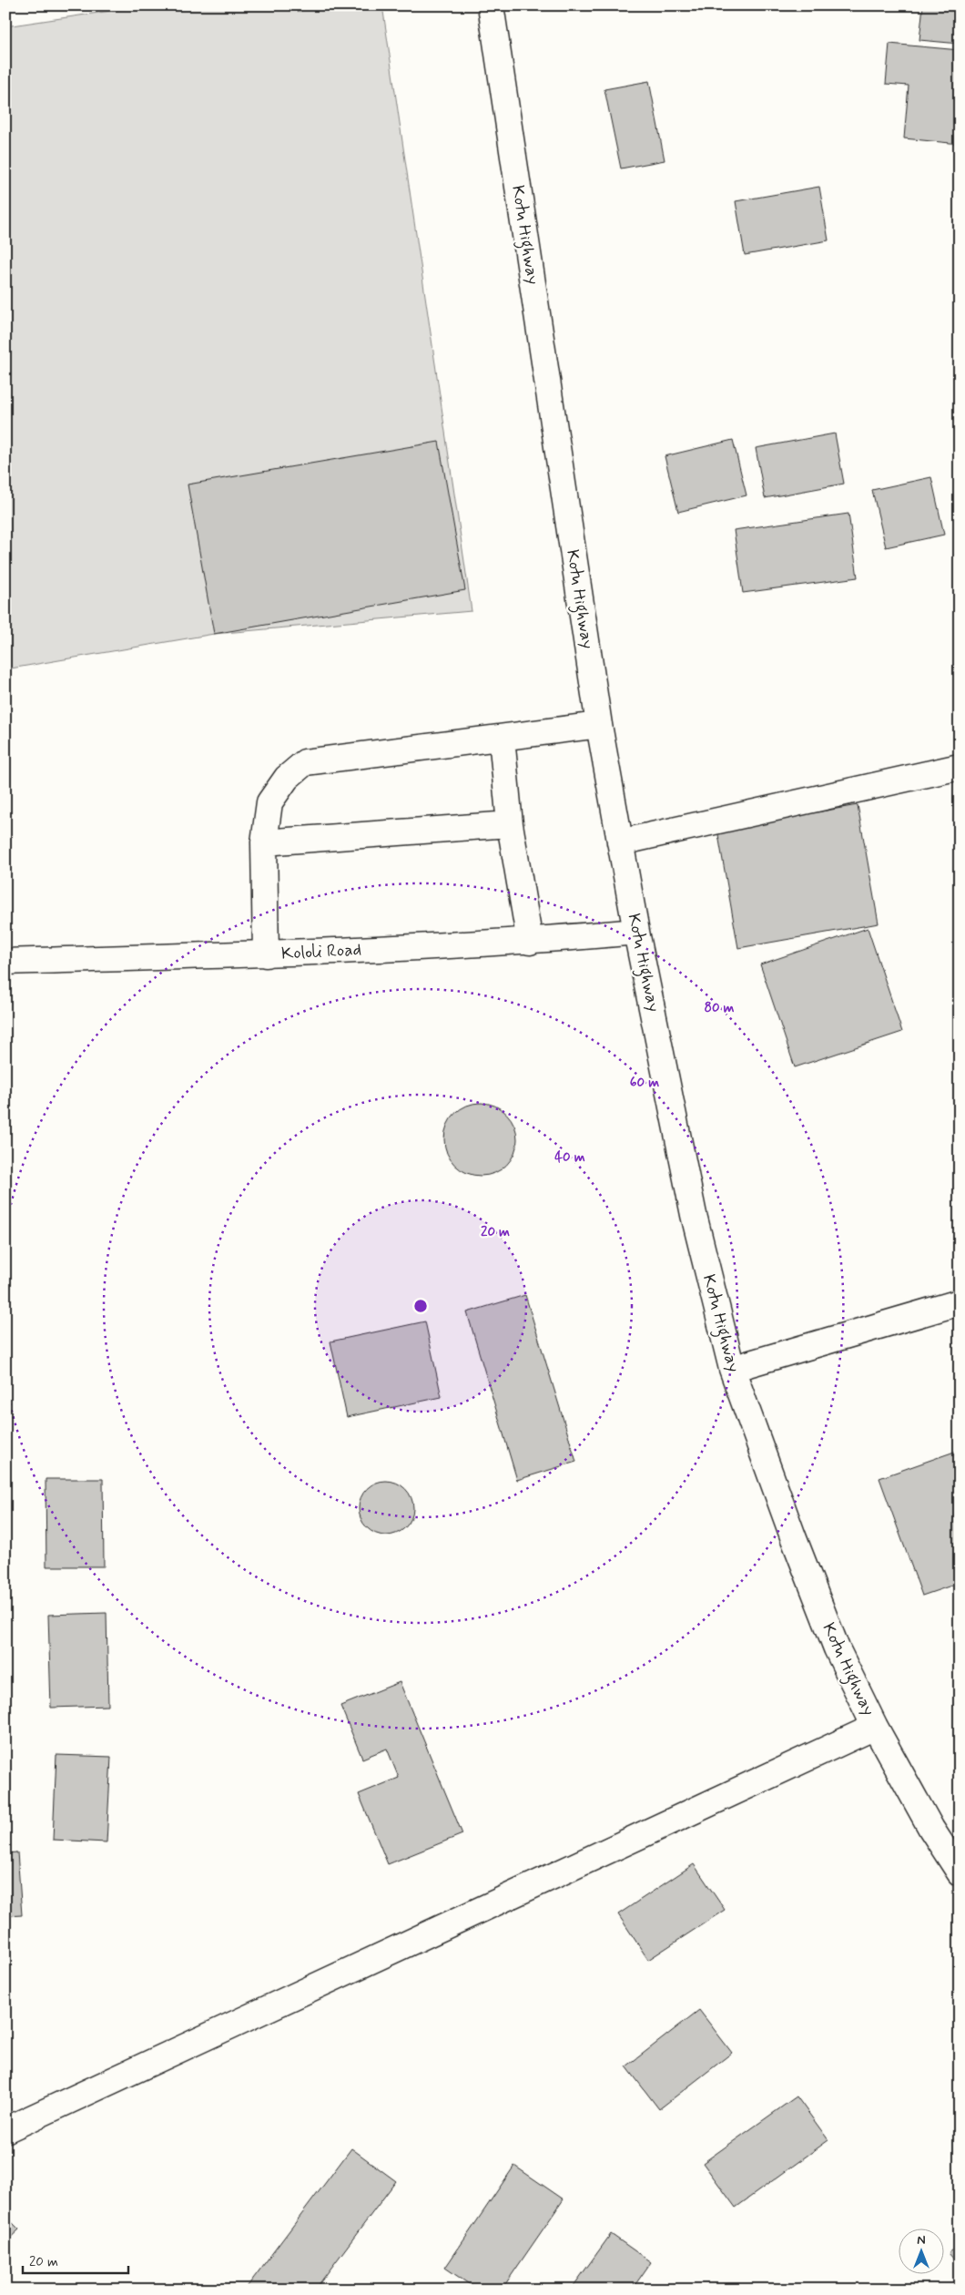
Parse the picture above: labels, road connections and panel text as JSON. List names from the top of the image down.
{
  "streets": {
    "street": ["Kotu Highway", "Kololi Road"]
  },
  "crossings": [
    ["Kotu Highway", "Kololi Road"]
  ],
  "scale_bar": "20 m",
  "north": "top",
  "rings": [
    "80 m",
    "60 m",
    "40 m",
    "20 m"
  ]
}
